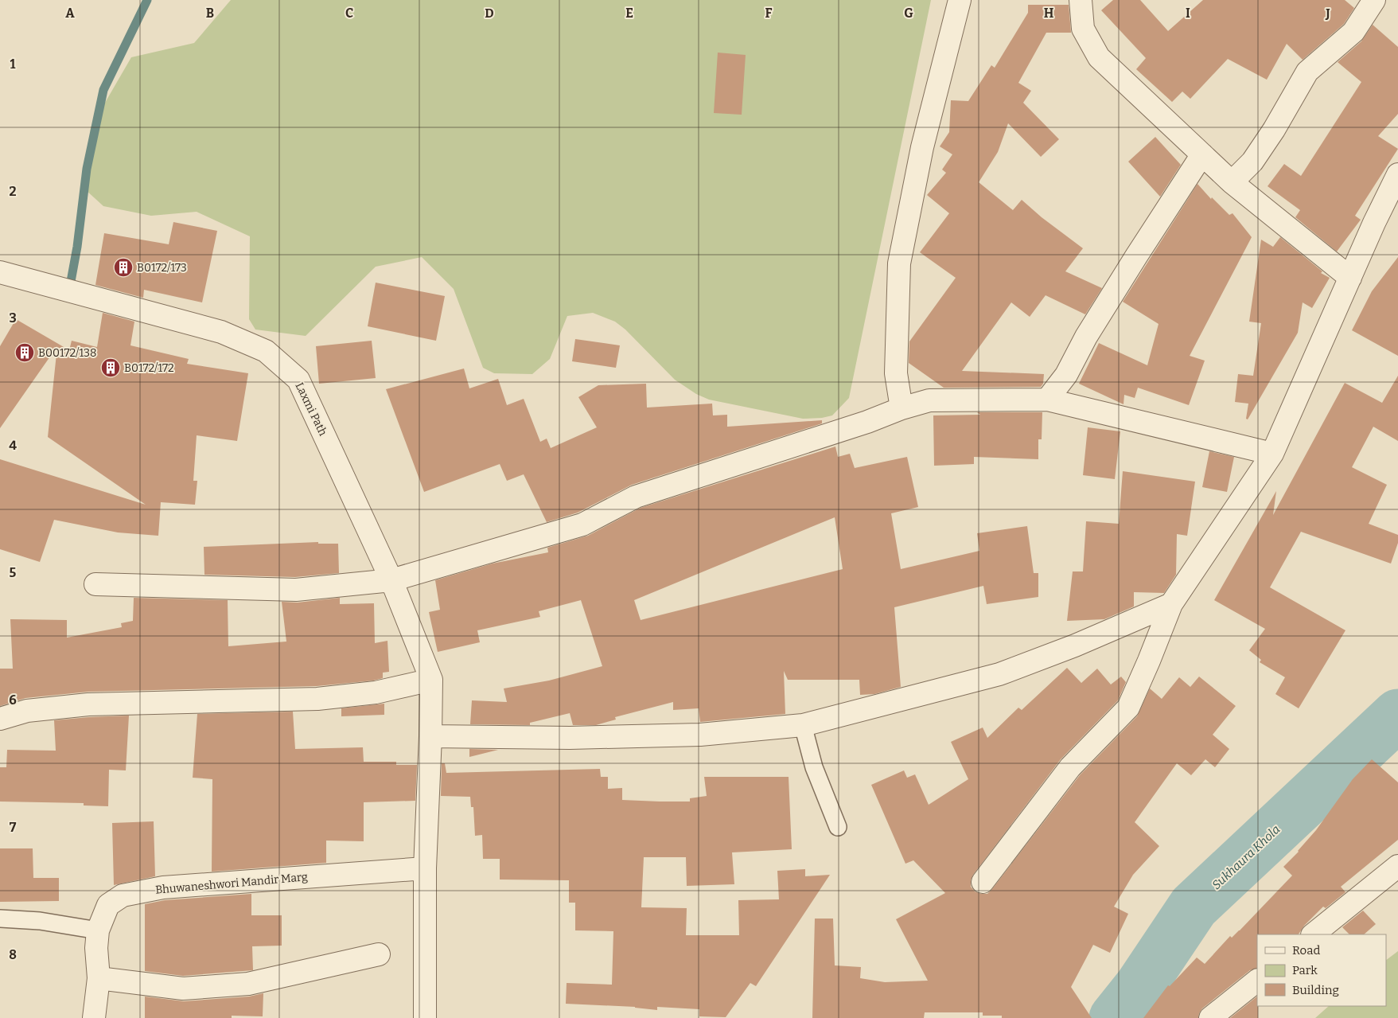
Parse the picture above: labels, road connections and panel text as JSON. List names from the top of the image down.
{
  "streets": {
    "street": ["Laxmi Path", "Bhuwaneshwori Mandir Marg"]
  },
  "crossings": [
    ["Laxmi Path", "Bhuwaneshwori Mandir Marg"]
  ],
  "water": ["Sukhaura Khola"],
  "places": {
    "building": ["B0172/173", "B00172/138", "B0172/172"]
  },
  "legend": ["Road", "Park", "Building"],
  "grid": {
    "columns": [
      "A",
      "B",
      "C",
      "D",
      "E",
      "F",
      "G",
      "H",
      "I",
      "J"
    ],
    "rows": [
      "1",
      "2",
      "3",
      "4",
      "5",
      "6",
      "7",
      "8"
    ]
  }
}
